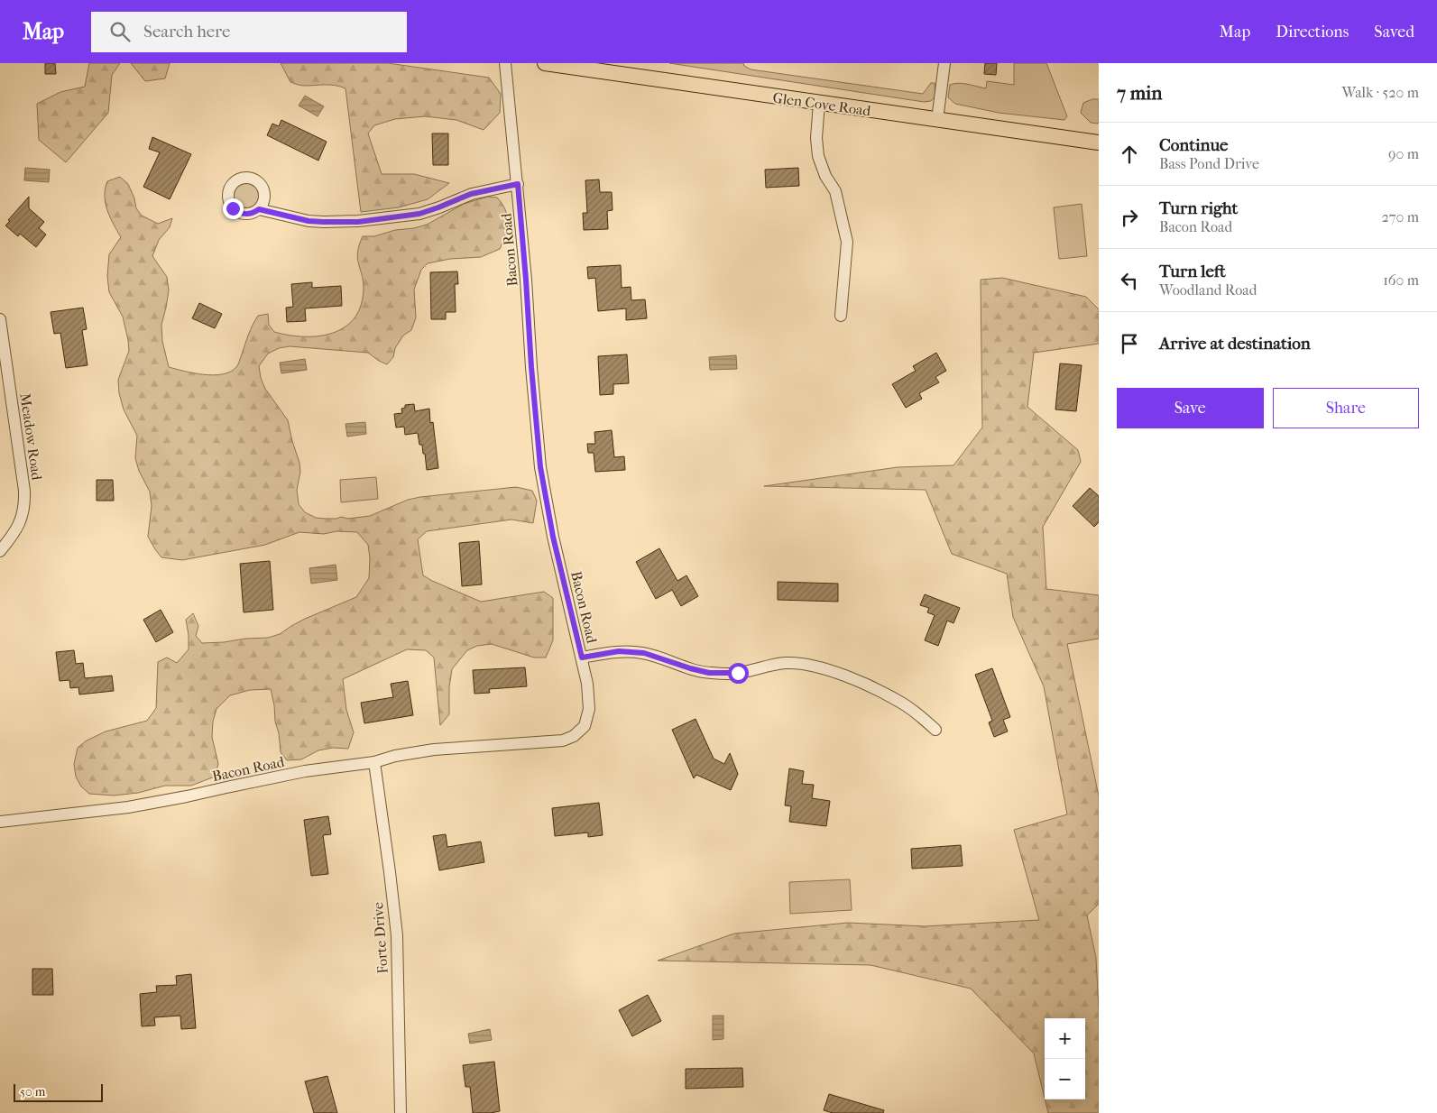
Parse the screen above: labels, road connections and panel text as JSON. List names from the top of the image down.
{
  "streets": {
    "main road": ["Glen Cove Road"],
    "street": ["Bacon Road", "Meadow Road", "Forte Drive"]
  },
  "crossings": [
    ["Bacon Road", "Forte Drive"]
  ],
  "scale_bar": "50 m",
  "page": {
    "header": "Map",
    "search": "Search here",
    "nav": ["Map", "Directions", "Saved"],
    "heading": ["7 min", "Walk · 520 m"],
    "list": [
      ["Continue", "Bass Pond Drive", "90 m"],
      ["Turn right", "Bacon Road", "270 m"],
      ["Turn left", "Woodland Road", "160 m"],
      "Arrive at destination"
    ],
    "buttons": ["Save", "Share"],
    "map_buttons": ["+", "−"],
    "scale": "50 m"
  }
}
